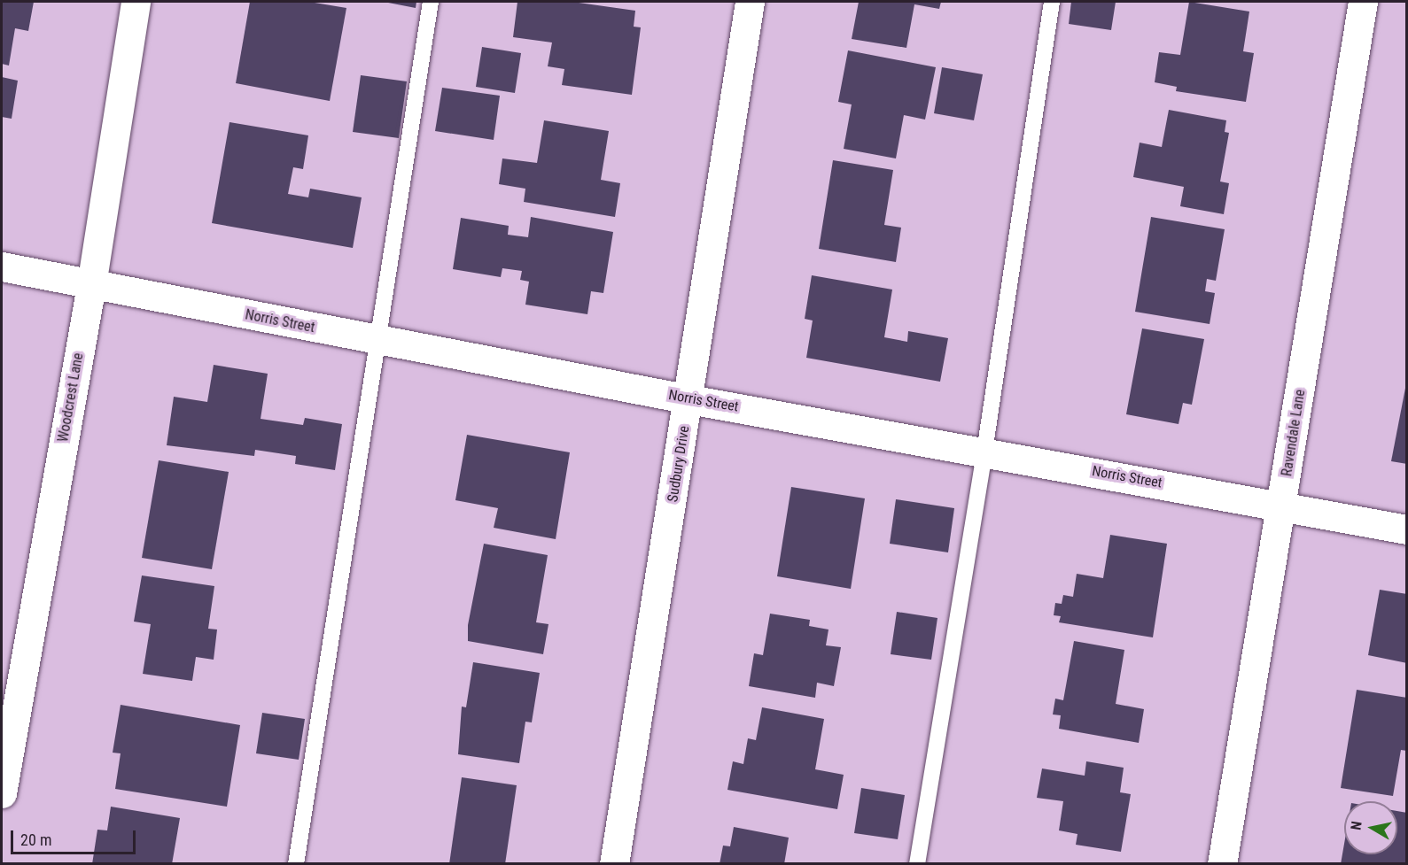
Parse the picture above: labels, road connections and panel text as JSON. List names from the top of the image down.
{
  "streets": {
    "street": [
      "Norris Street",
      "Woodcrest Lane",
      "Ravendale Lane",
      "Sudbury Drive"
    ]
  },
  "crossings": [
    ["Norris Street", "Woodcrest Lane"],
    ["Norris Street", "Ravendale Lane"],
    ["Norris Street", "Sudbury Drive"]
  ],
  "scale_bar": "20 m",
  "north": "left"
}
